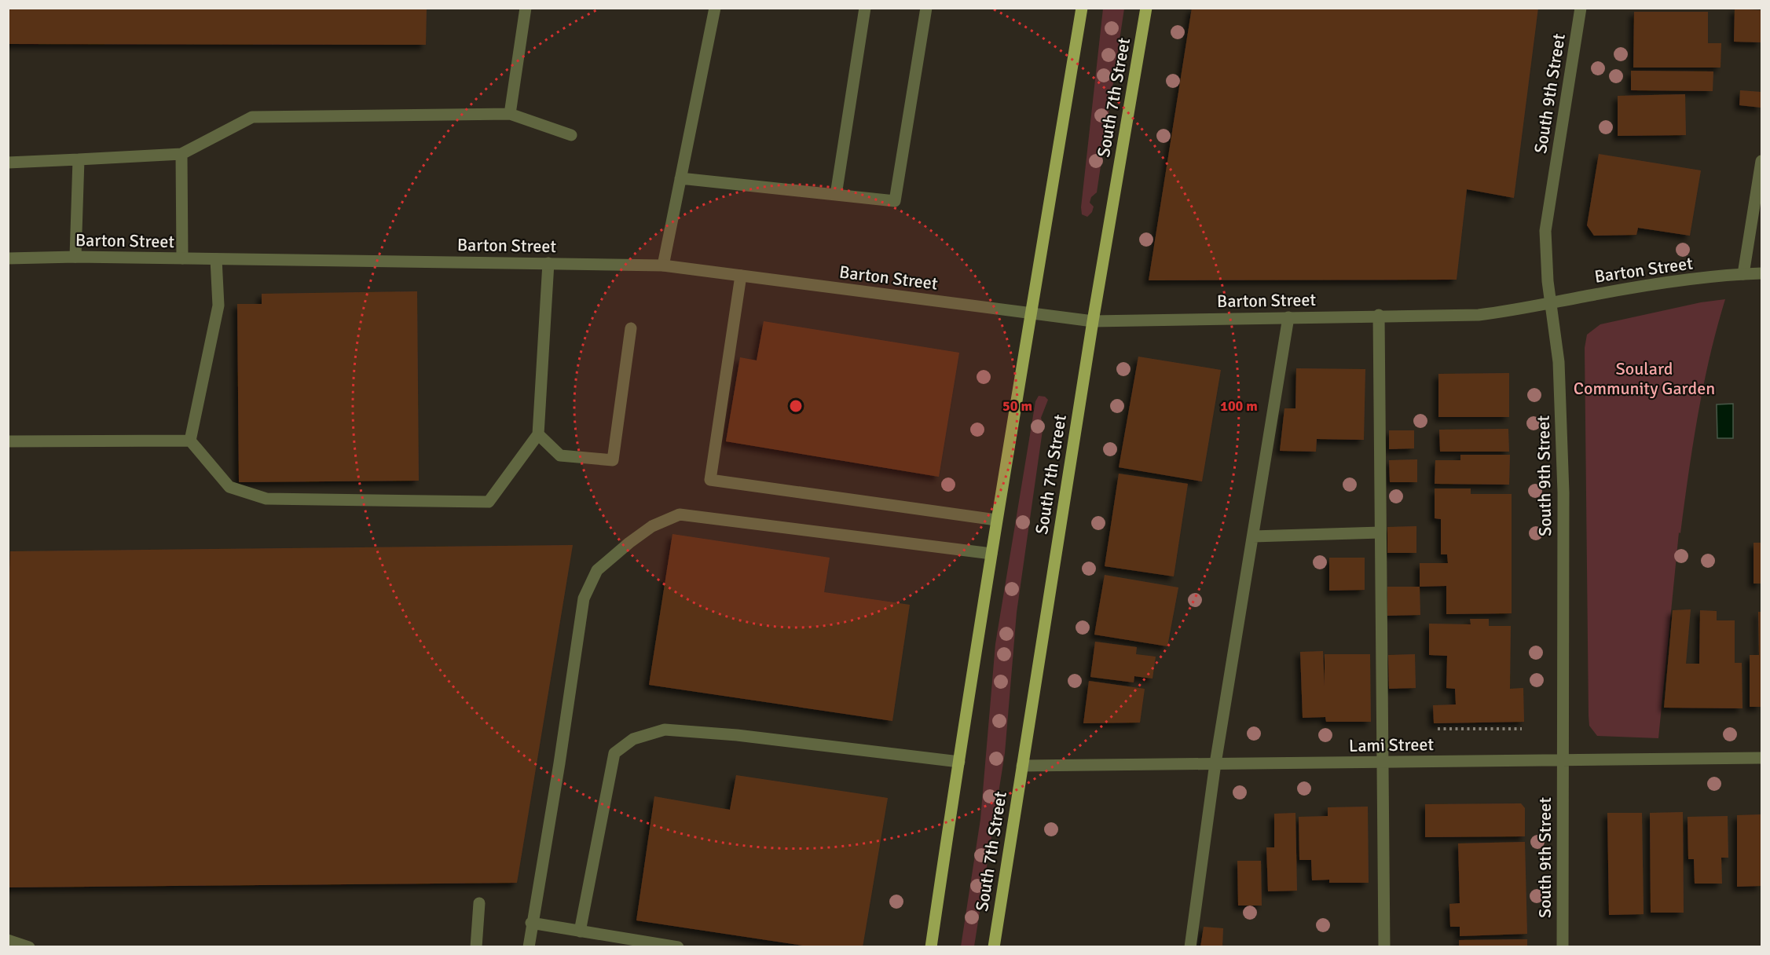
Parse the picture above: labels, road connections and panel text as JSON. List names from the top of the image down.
{
  "streets": {
    "main road": ["South 7th Street"],
    "street": ["South 9th Street", "Barton Street", "Lami Street"]
  },
  "crossings": [
    ["South 9th Street", "Barton Street"],
    ["South 9th Street", "Lami Street"],
    ["South 7th Street", "Barton Street"],
    ["South 7th Street", "Lami Street"]
  ],
  "parks": ["Soulard Community Garden"],
  "rings": ["50 m", "100 m"]
}
